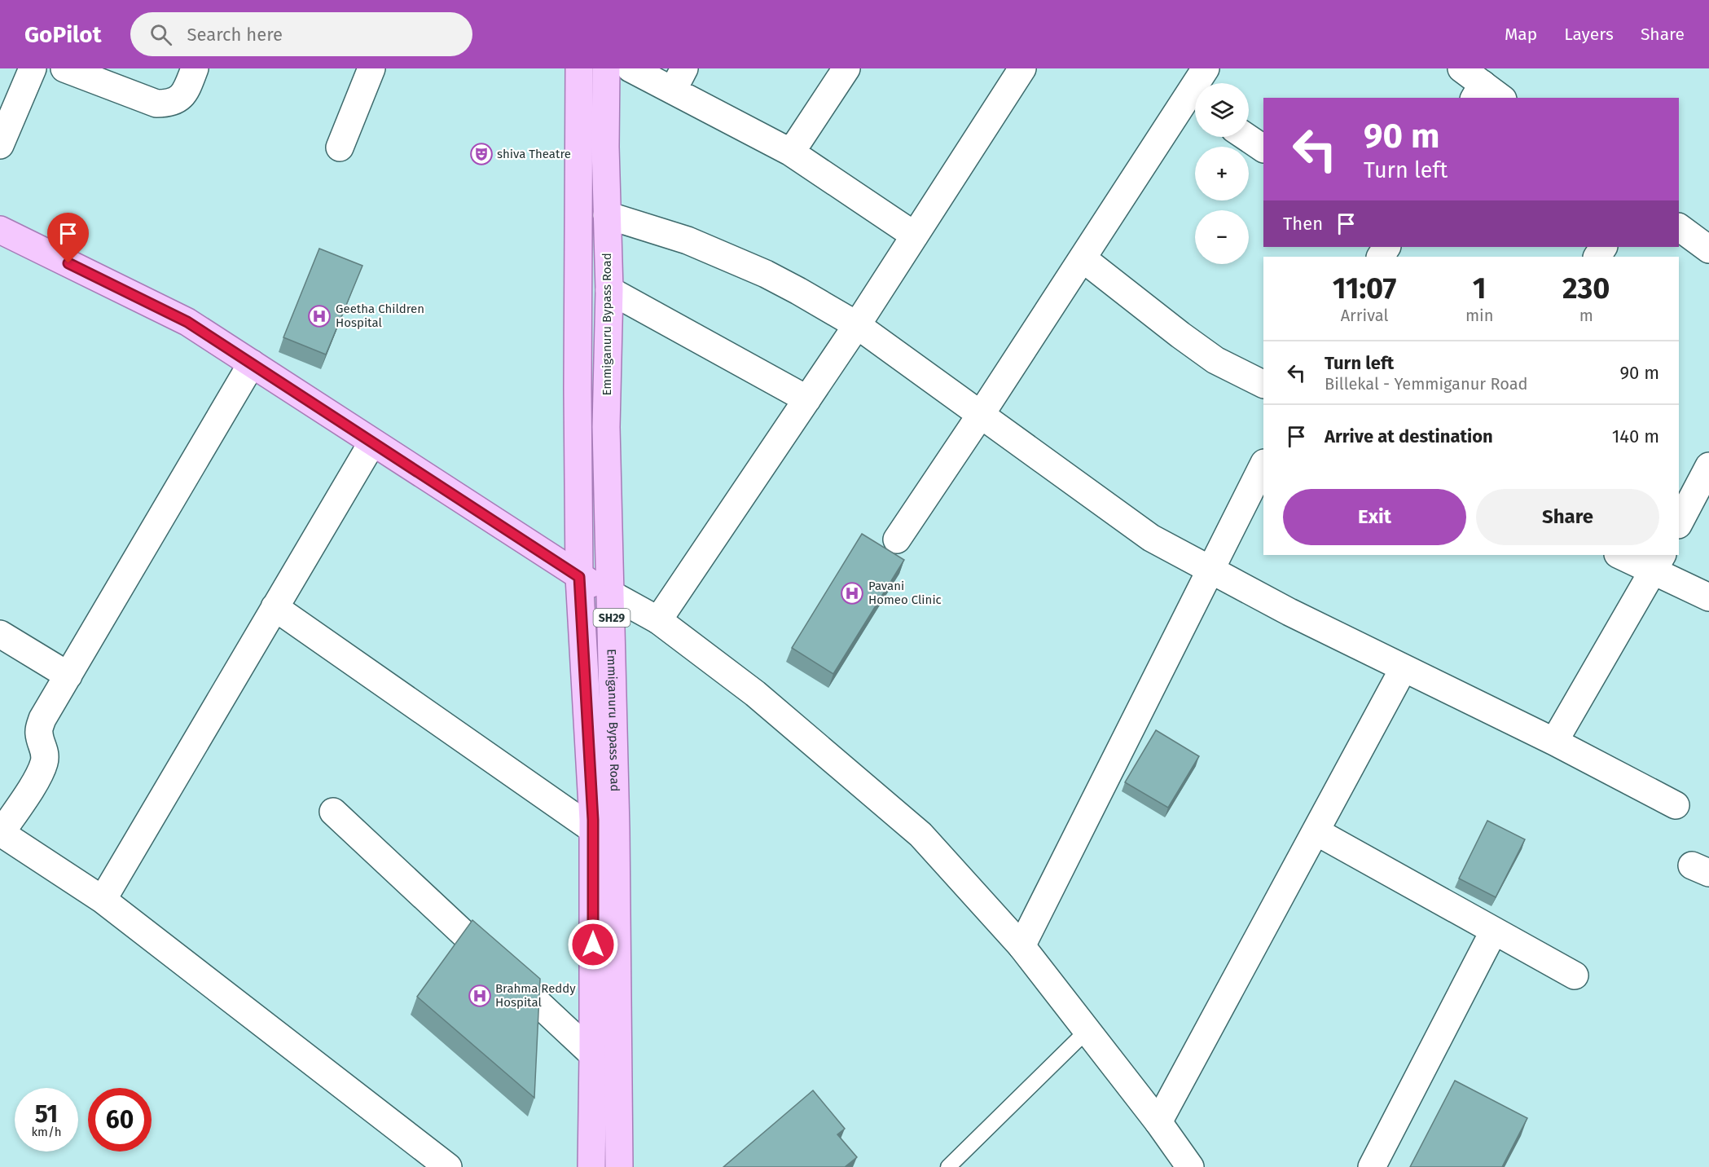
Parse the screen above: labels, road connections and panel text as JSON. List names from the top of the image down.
{
  "streets": {
    "main road": ["Emmiganuru Bypass Road", "SH29"]
  },
  "places": {
    "theatre": ["shiva Theatre"],
    "hospital": ["Geetha Children Hospital", "Pavani Homeo Clinic", "Brahma Reddy Hospital"]
  },
  "page": {
    "header": "GoPilot",
    "search": "Search here",
    "nav": ["Map", "Layers", "Share"],
    "map_buttons": ["+", "−"],
    "turn": ["90 m", "Turn left"],
    "then": "Then",
    "eta": [
      "11:07",
      "Arrival",
      "1",
      "min",
      "230",
      "m"
    ],
    "list": [
      {
        "name": "Turn left",
        "note": "Billekal - Yemmiganur Road",
        "value": "90 m"
      },
      {
        "name": "Arrive at destination",
        "value": "140 m"
      }
    ],
    "buttons": ["Exit", "Share"],
    "speed": "51 km/h",
    "limit": "60"
  }
}
